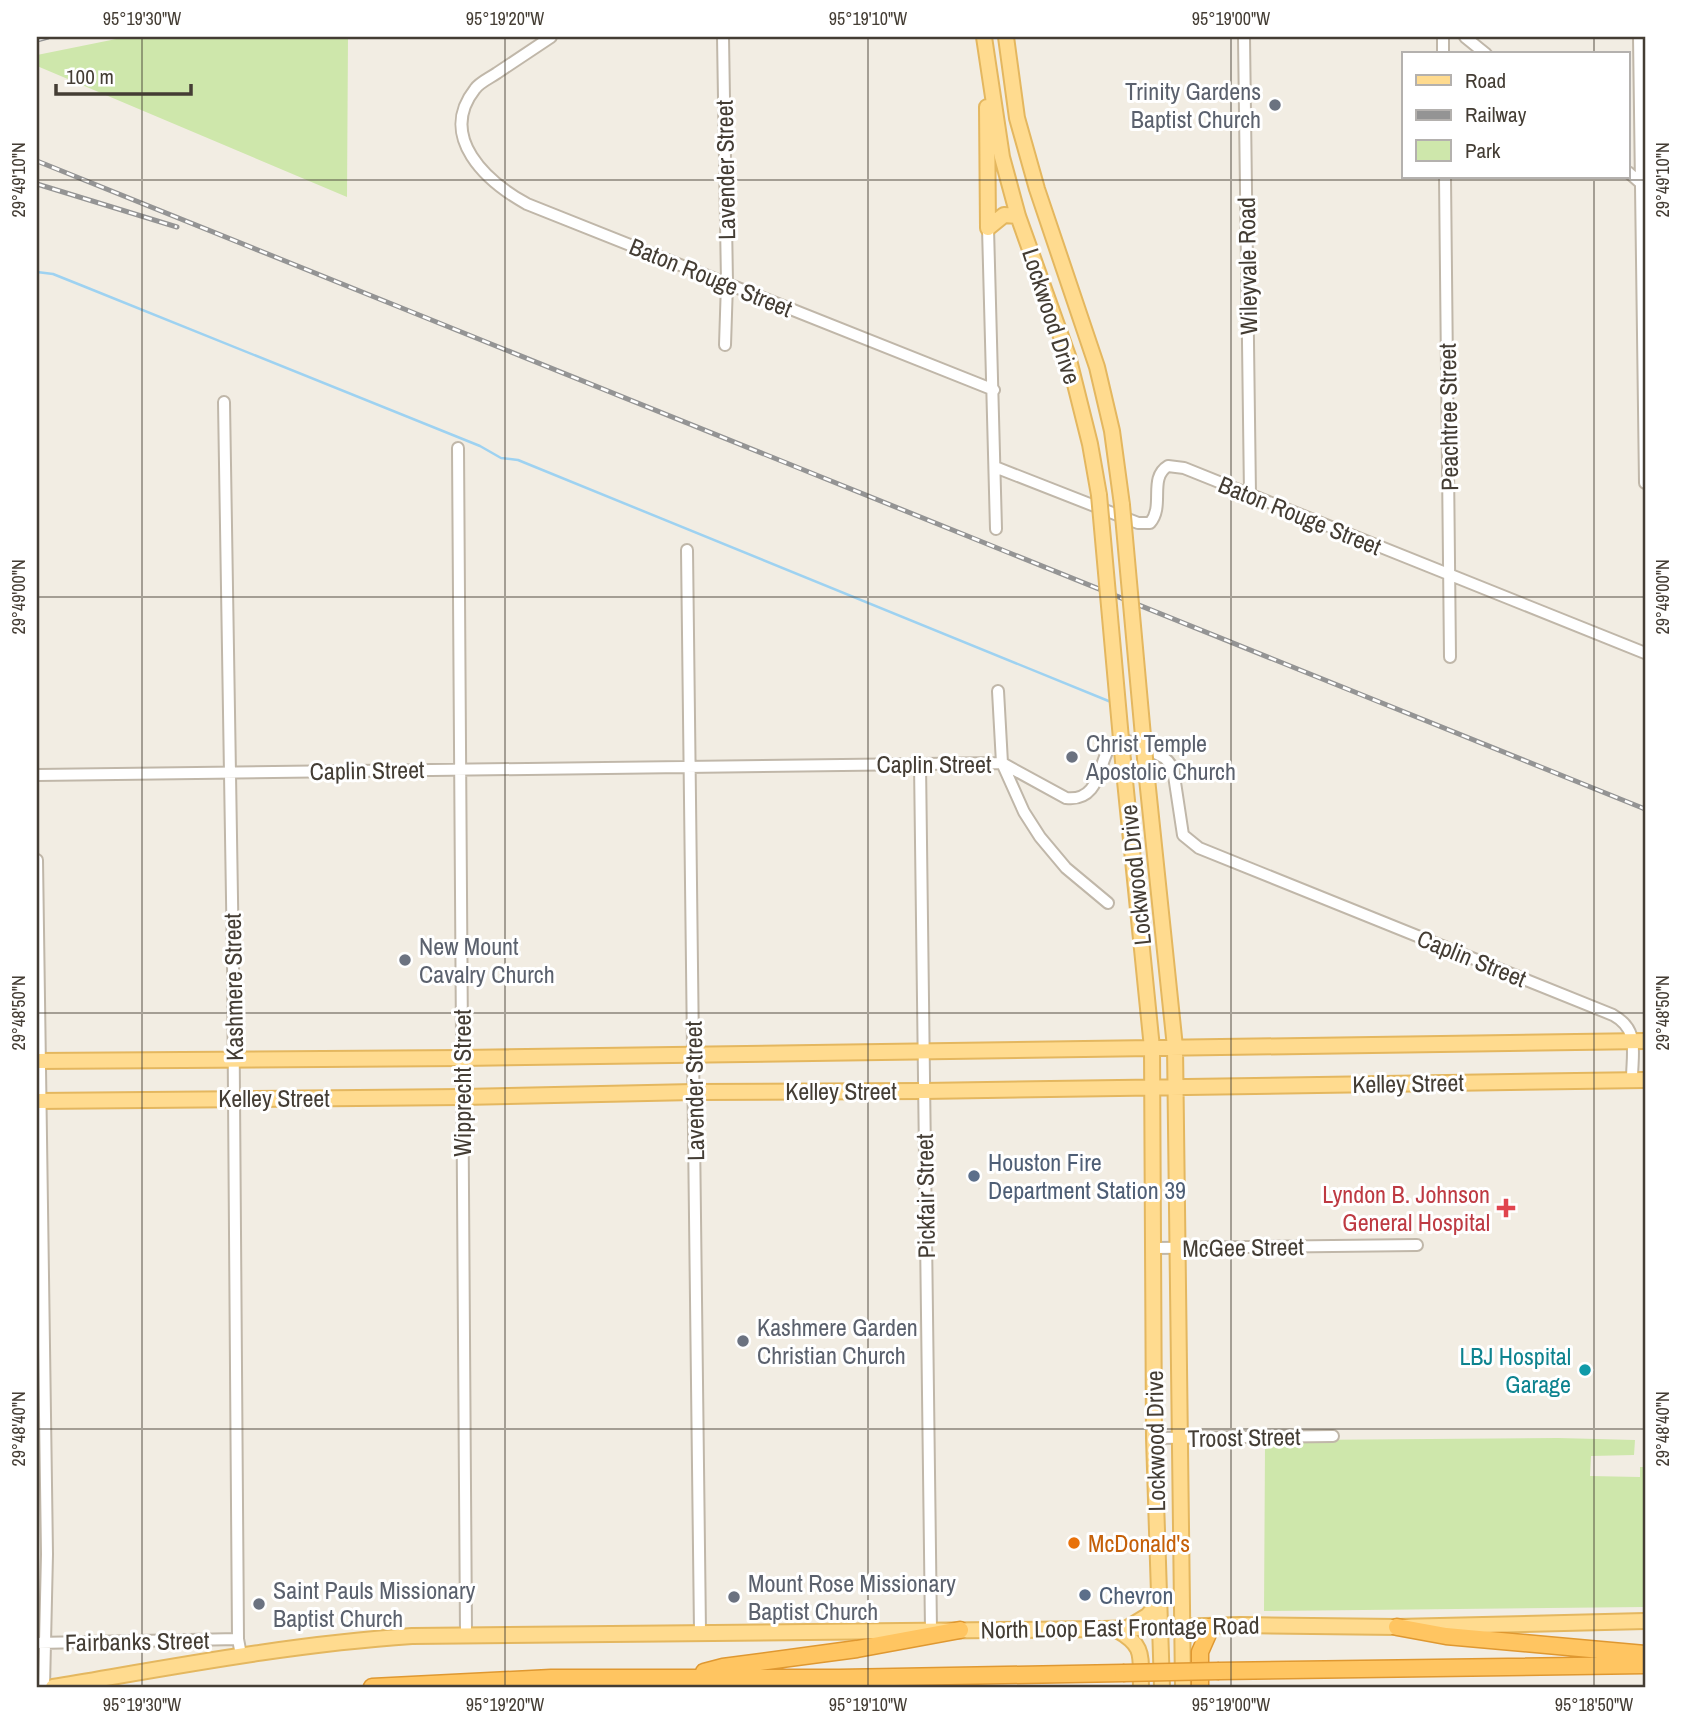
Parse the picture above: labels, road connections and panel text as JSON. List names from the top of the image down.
{
  "streets": {
    "main road": ["Lockwood Drive", "Kelley Street", "North Loop East Frontage Road"],
    "street": [
      "Lavender Street",
      "Wileyvale Road",
      "Baton Rouge Street",
      "Peachtree Street",
      "Caplin Street",
      "Kashmere Street",
      "Wipprecht Street",
      "Pickfair Street",
      "McGee Street",
      "Troost Street",
      "Fairbanks Street"
    ]
  },
  "crossings": [
    ["Lavender Street", "Baton Rouge Street"],
    ["Lavender Street", "Caplin Street"],
    ["Lavender Street", "Kelley Street"],
    ["Lavender Street", "North Loop East Frontage Road"],
    ["Wileyvale Road", "Baton Rouge Street"],
    ["Baton Rouge Street", "Lockwood Drive"],
    ["Baton Rouge Street", "Peachtree Street"],
    ["Lockwood Drive", "Caplin Street"],
    ["Lockwood Drive", "Kelley Street"],
    ["Lockwood Drive", "McGee Street"],
    ["Lockwood Drive", "Troost Street"],
    ["Lockwood Drive", "North Loop East Frontage Road"],
    ["Caplin Street", "Kashmere Street"],
    ["Caplin Street", "Wipprecht Street"],
    ["Caplin Street", "Kelley Street"],
    ["Caplin Street", "Pickfair Street"],
    ["Kashmere Street", "Kelley Street"],
    ["Kashmere Street", "North Loop East Frontage Road"],
    ["Kashmere Street", "Fairbanks Street"],
    ["Wipprecht Street", "Kelley Street"],
    ["Wipprecht Street", "North Loop East Frontage Road"],
    ["Kelley Street", "Pickfair Street"],
    ["Pickfair Street", "North Loop East Frontage Road"]
  ],
  "places": {
    "other": [
      "Trinity Gardens Baptist Church",
      "Christ Temple Apostolic Church",
      "New Mount Cavalry Church",
      "Houston Fire Department Station 39",
      "Kashmere Garden Christian Church",
      "LBJ Hospital Garage",
      "McDonald's",
      "Chevron",
      "Mount Rose Missionary Baptist Church",
      "Saint Pauls Missionary Baptist Church"
    ],
    "health": ["Lyndon B. Johnson General Hospital"]
  },
  "legend": ["Road", "Railway", "Park"],
  "scale_bar": "100 m",
  "coordinates": [
    "95°19'30\"W",
    "95°19'20\"W",
    "95°19'10\"W",
    "95°19'00\"W",
    "29°49'10\"N",
    "29°49'00\"N",
    "29°48'50\"N",
    "29°48'40\"N",
    "95°18'50\"W"
  ]
}
